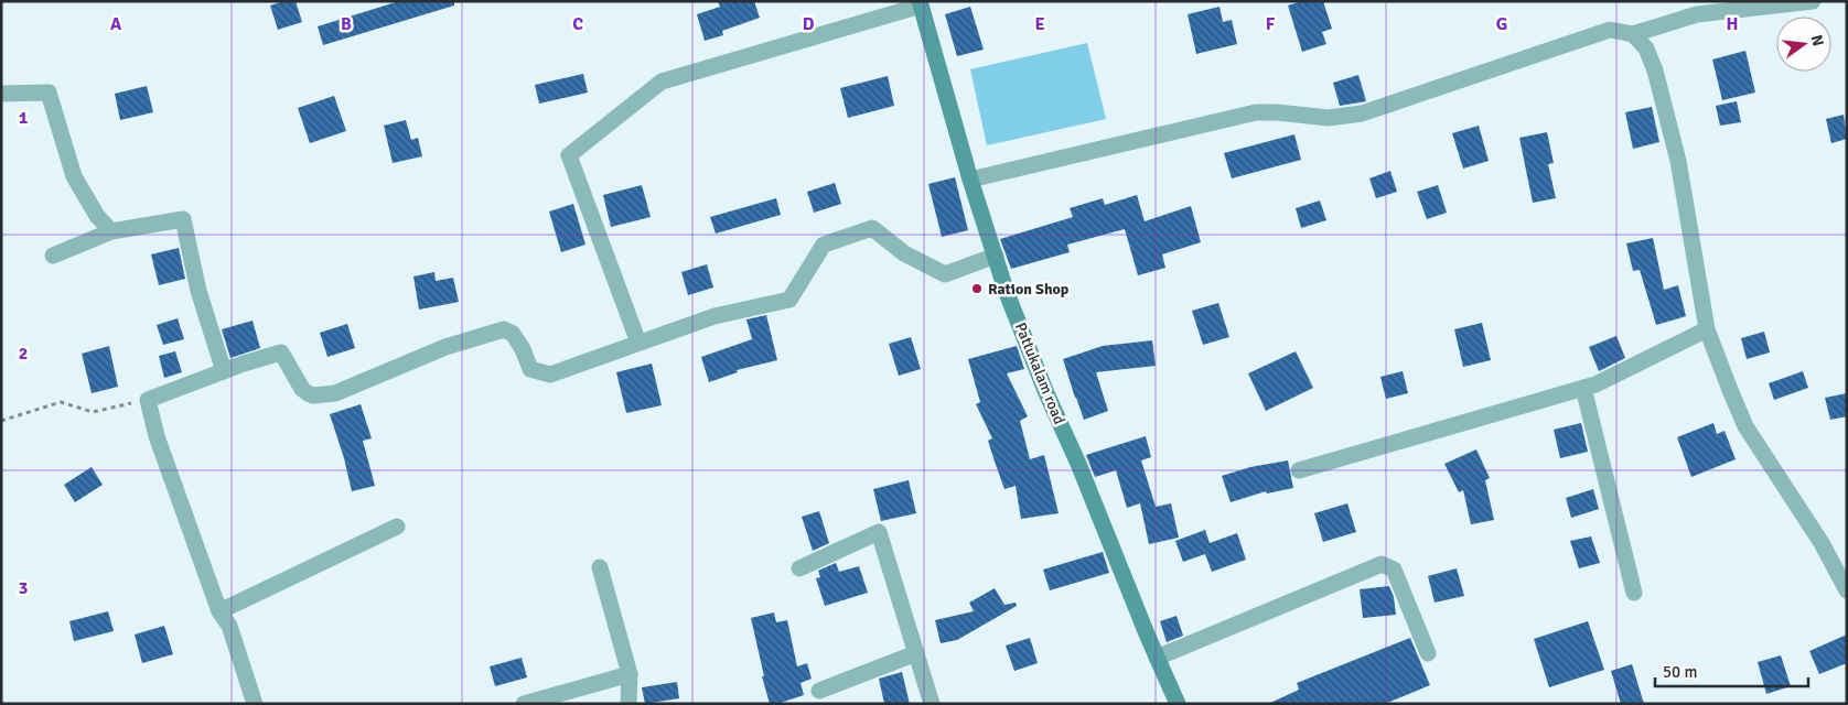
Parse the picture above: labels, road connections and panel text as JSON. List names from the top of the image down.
{
  "streets": {
    "main road": ["Pattukalam road"]
  },
  "places": ["Ration Shop"],
  "scale_bar": "50 m",
  "north": "right",
  "grid": {
    "columns": [
      "A",
      "B",
      "C",
      "D",
      "E",
      "F",
      "G",
      "H"
    ],
    "rows": ["1", "2", "3"]
  }
}
